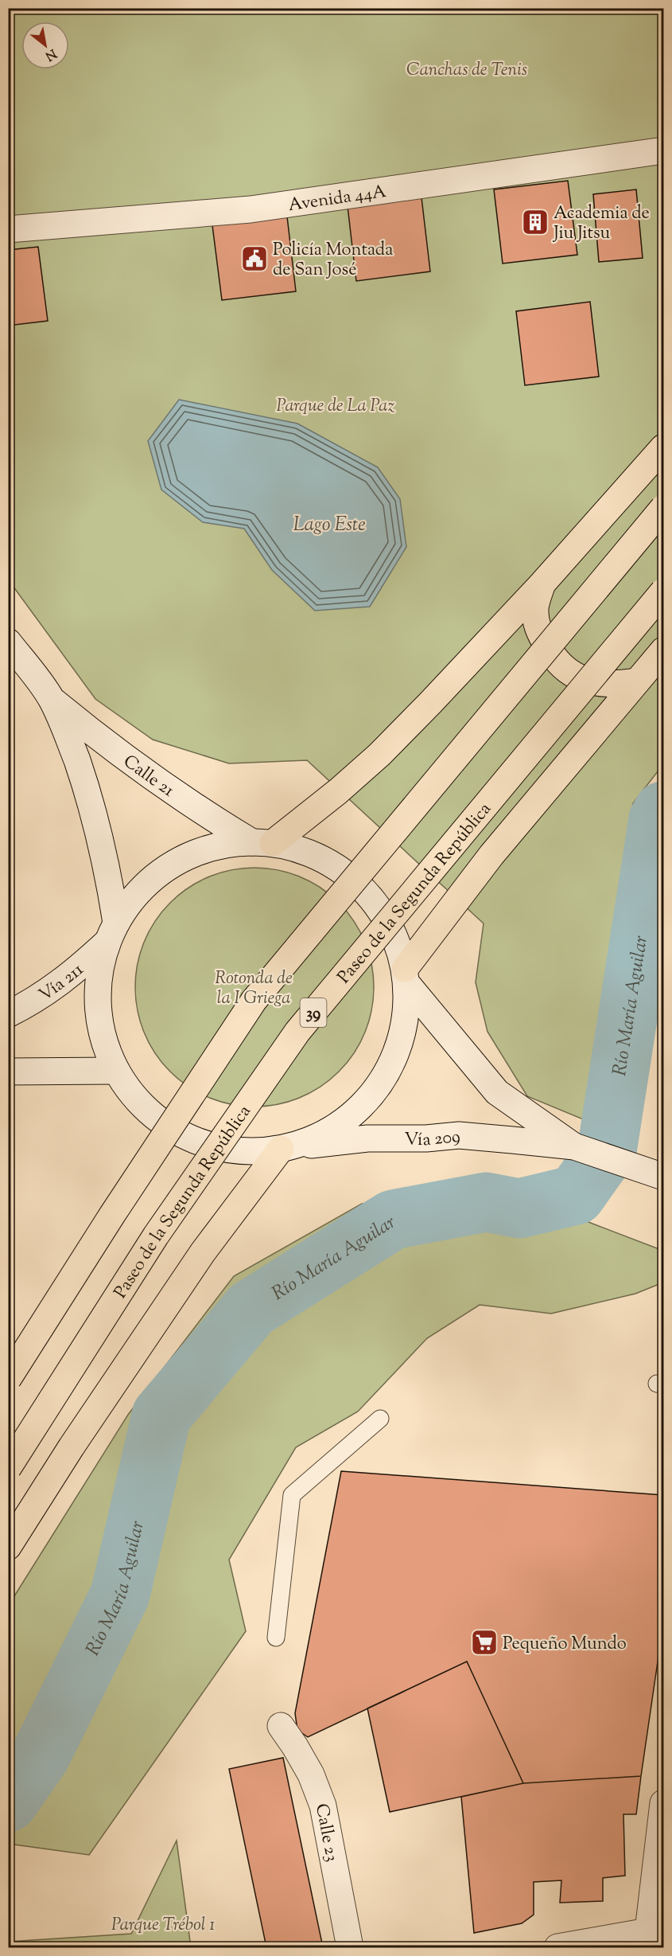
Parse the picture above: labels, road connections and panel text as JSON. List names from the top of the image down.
{
  "streets": {
    "highway": ["Paseo de la Segunda República", "39"],
    "main road": [
      "Avenida 44A",
      "Calle 21",
      "Vía 211",
      "Vía 209",
      "Calle 23"
    ]
  },
  "crossings": [
    ["Calle 21", "Vía 211"]
  ],
  "water": ["Lago Este", "Río María Aguilar"],
  "parks": [
    "Canchas de Tenis",
    "Parque de La Paz",
    "Rotonda de la I Griega",
    "Parque Trébol 1"
  ],
  "places": {
    "building": ["Academia de Jiu Jitsu"],
    "public building": ["Policía Montada de San José"],
    "supermarket": ["Pequeño Mundo"]
  },
  "north": "bottom right"
}
